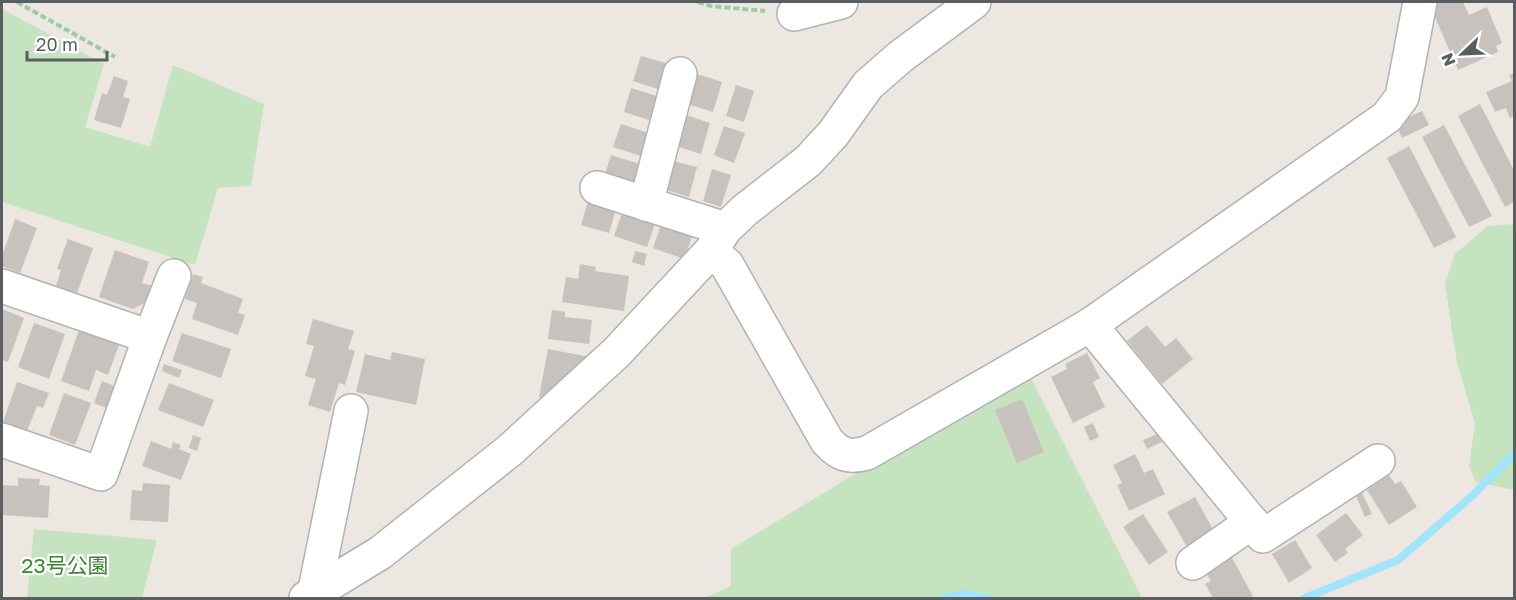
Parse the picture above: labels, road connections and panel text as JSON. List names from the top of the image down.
{
  "parks": ["23号公園"],
  "scale_bar": "20 m",
  "north": "bottom left"
}
